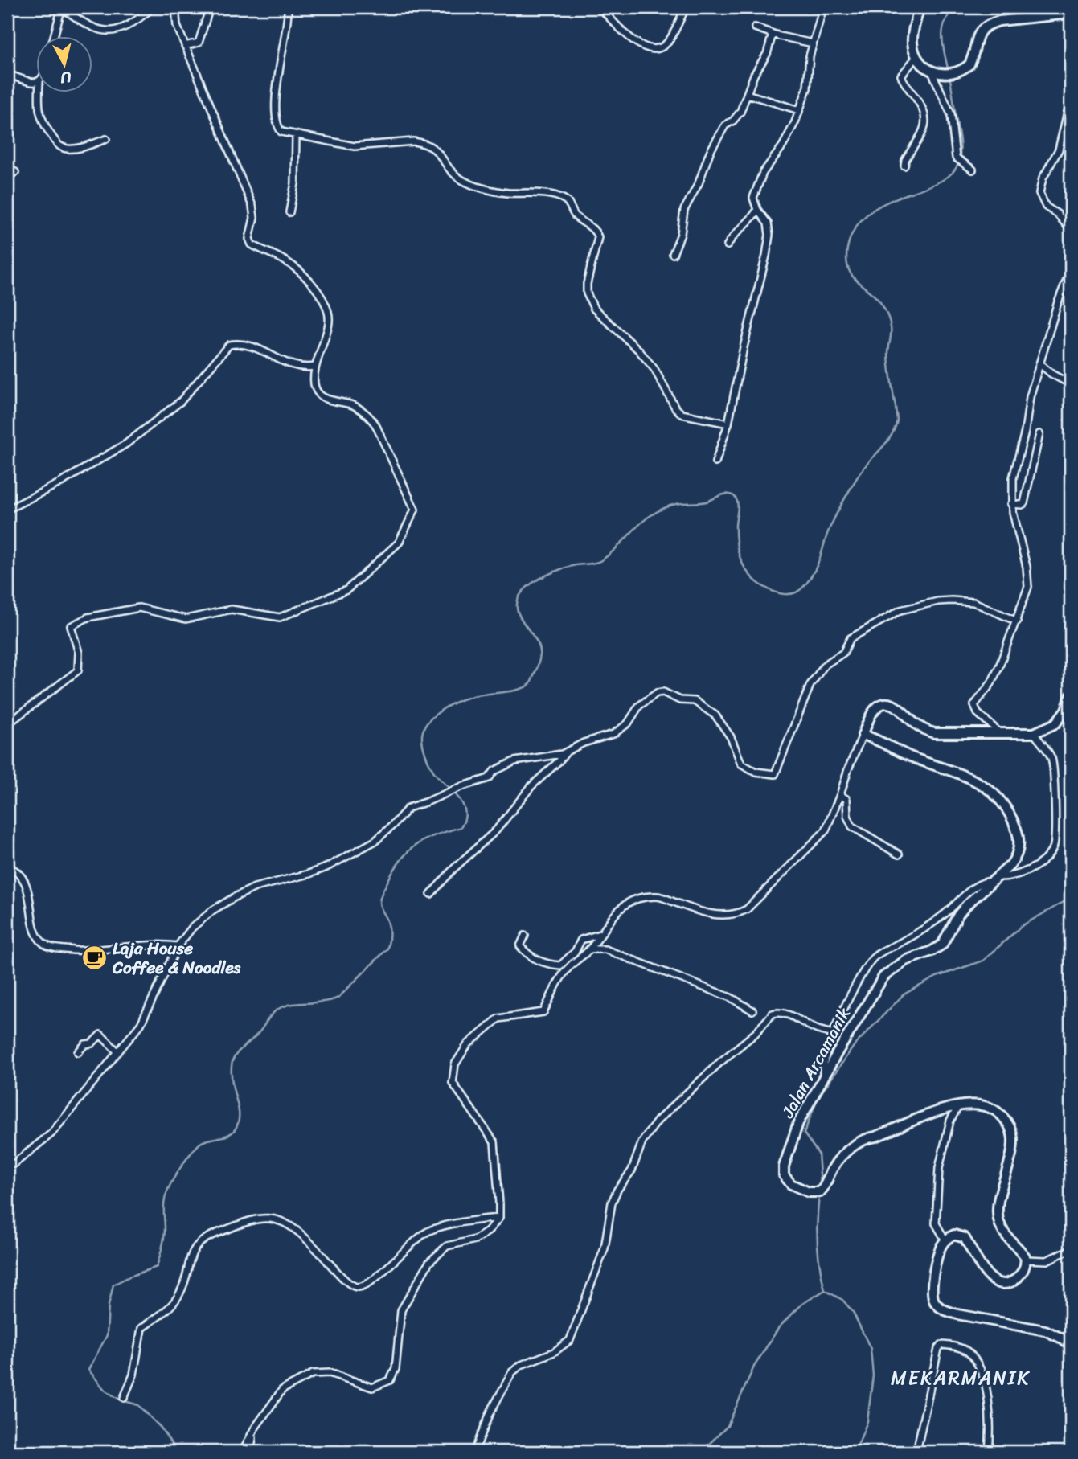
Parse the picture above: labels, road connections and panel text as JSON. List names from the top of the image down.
{
  "streets": {
    "street": ["Jalan Arcamanik"]
  },
  "districts": ["MEKARMANIK"],
  "places": {
    "cafe": ["Laja House Coffee & Noodles"]
  },
  "north": "bottom"
}
